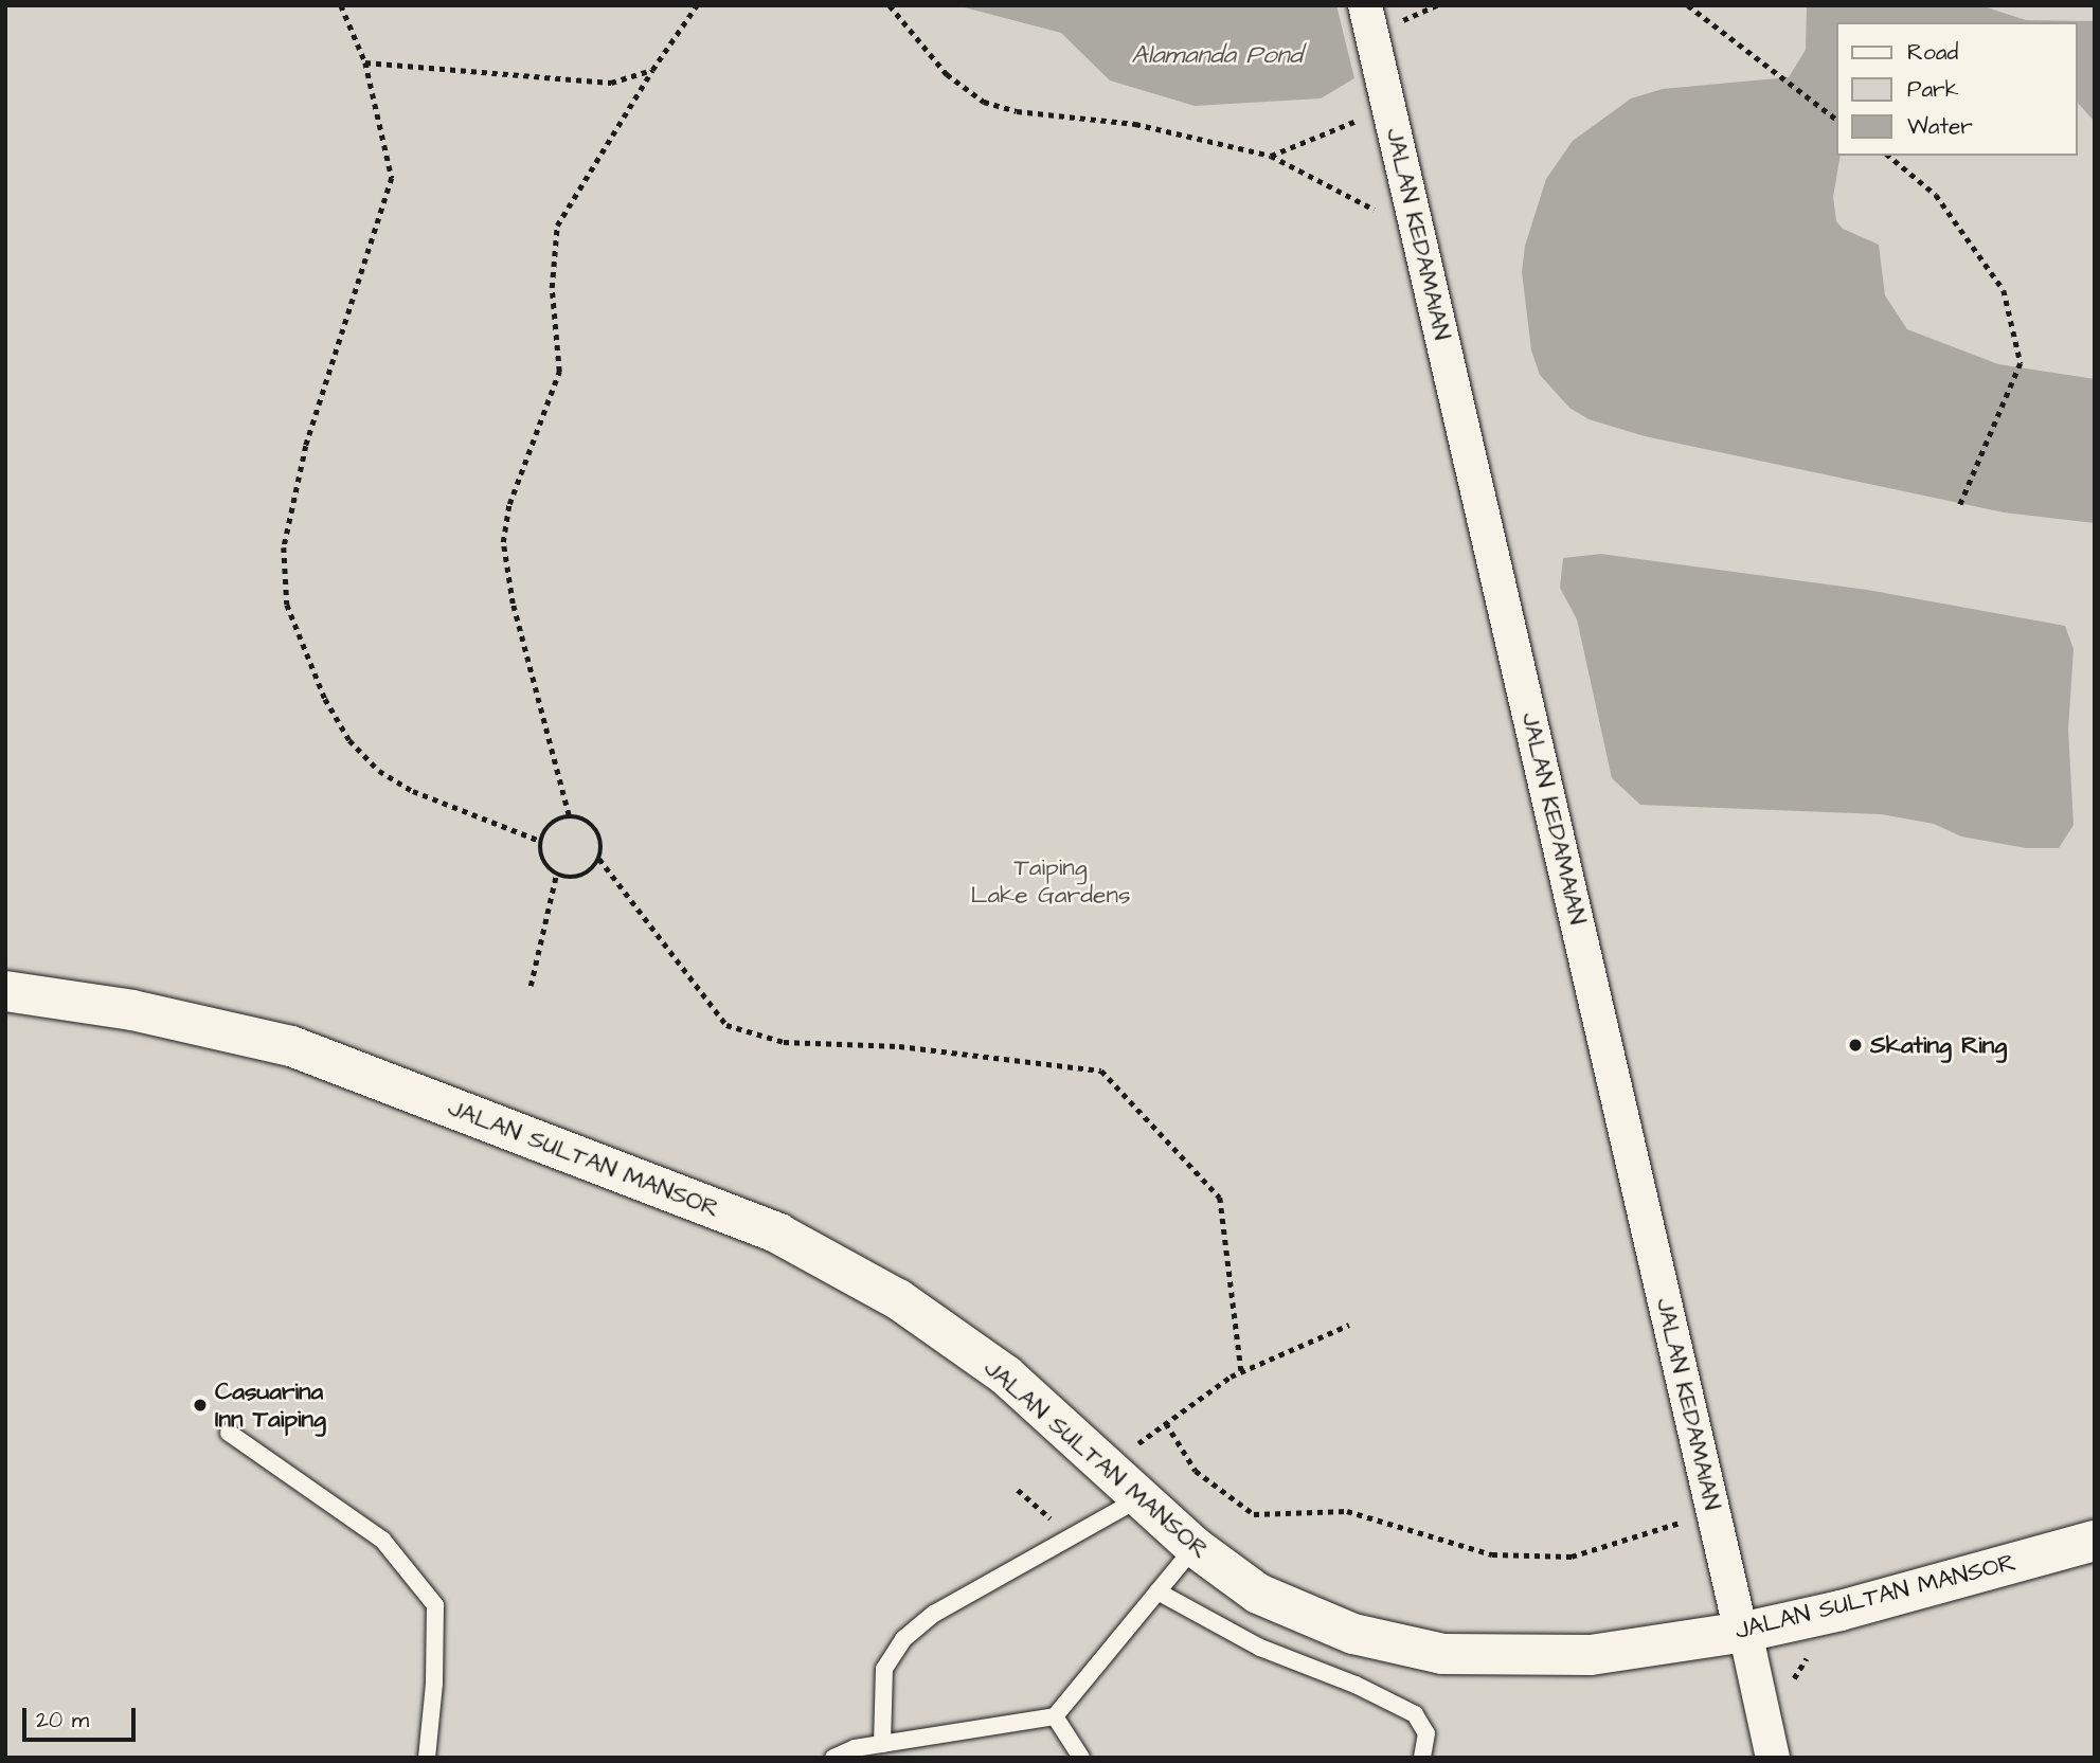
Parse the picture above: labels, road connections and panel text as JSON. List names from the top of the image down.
{
  "streets": {
    "street": ["JALAN KEDAMAIAN", "JALAN SULTAN MANSOR"]
  },
  "crossings": [
    ["JALAN KEDAMAIAN", "JALAN SULTAN MANSOR"]
  ],
  "water": ["Alamanda Pond"],
  "parks": ["Taiping Lake Gardens"],
  "places": ["Skating Ring", "Casuarina Inn Taiping"],
  "legend": ["Road", "Park", "Water"],
  "scale_bar": "20 m"
}
